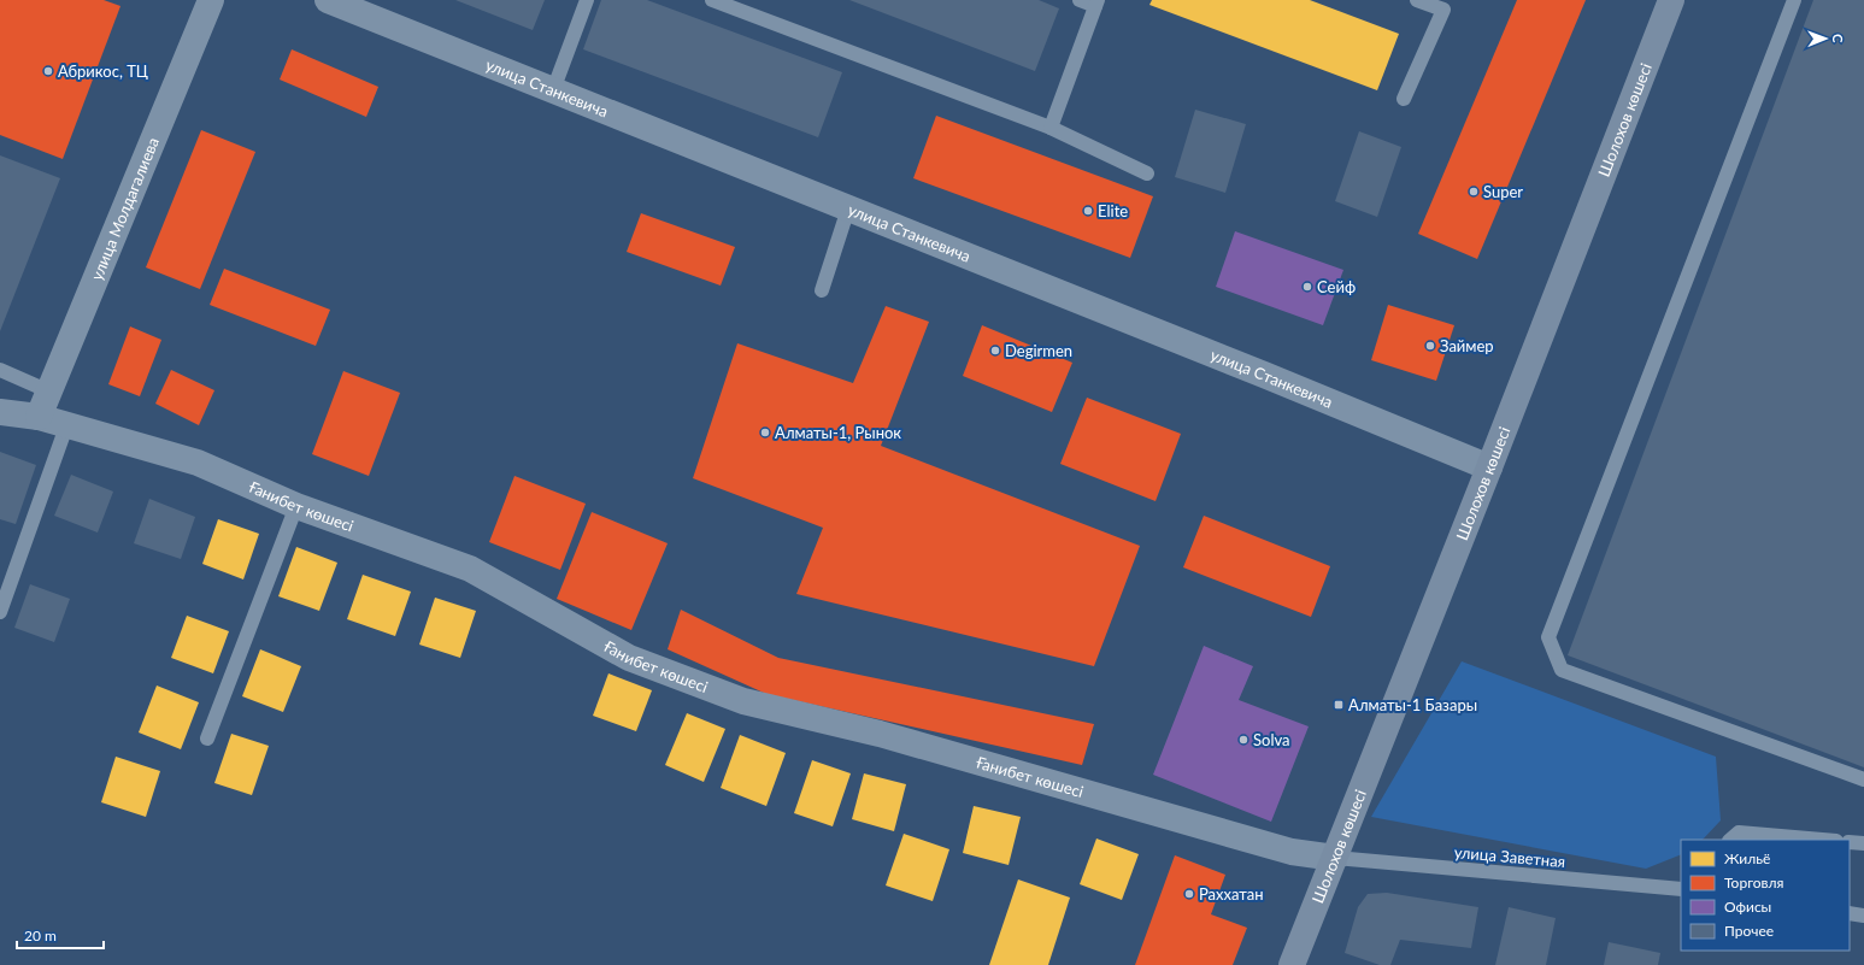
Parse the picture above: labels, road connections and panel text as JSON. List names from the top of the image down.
{
  "streets": {
    "main road": ["Шолохов көшесі"],
    "street": ["улица Станкевича", "улица Молдагалиева", "Ғанибет көшесі"],
    "lane": ["улица Заветная"]
  },
  "crossings": [
    ["улица Станкевича", "Шолохов көшесі"],
    ["Шолохов көшесі", "Ғанибет көшесі"],
    ["Шолохов көшесі", "улица Заветная"],
    ["улица Молдагалиева", "Ғанибет көшесі"],
    ["Ғанибет көшесі", "улица Заветная"]
  ],
  "places": {
    "other": [
      "Абрикос, ТЦ",
      "Super",
      "Elite",
      "Сейф",
      "Займер",
      "Degirmen",
      "Алматы-1, Рынок",
      "Solva",
      "Раххатан"
    ],
    "transit": ["Алматы-1 Базары"]
  },
  "legend": [
    "Жильё",
    "Торговля",
    "Офисы",
    "Прочее"
  ],
  "scale_bar": "20 m",
  "north": "right"
}
